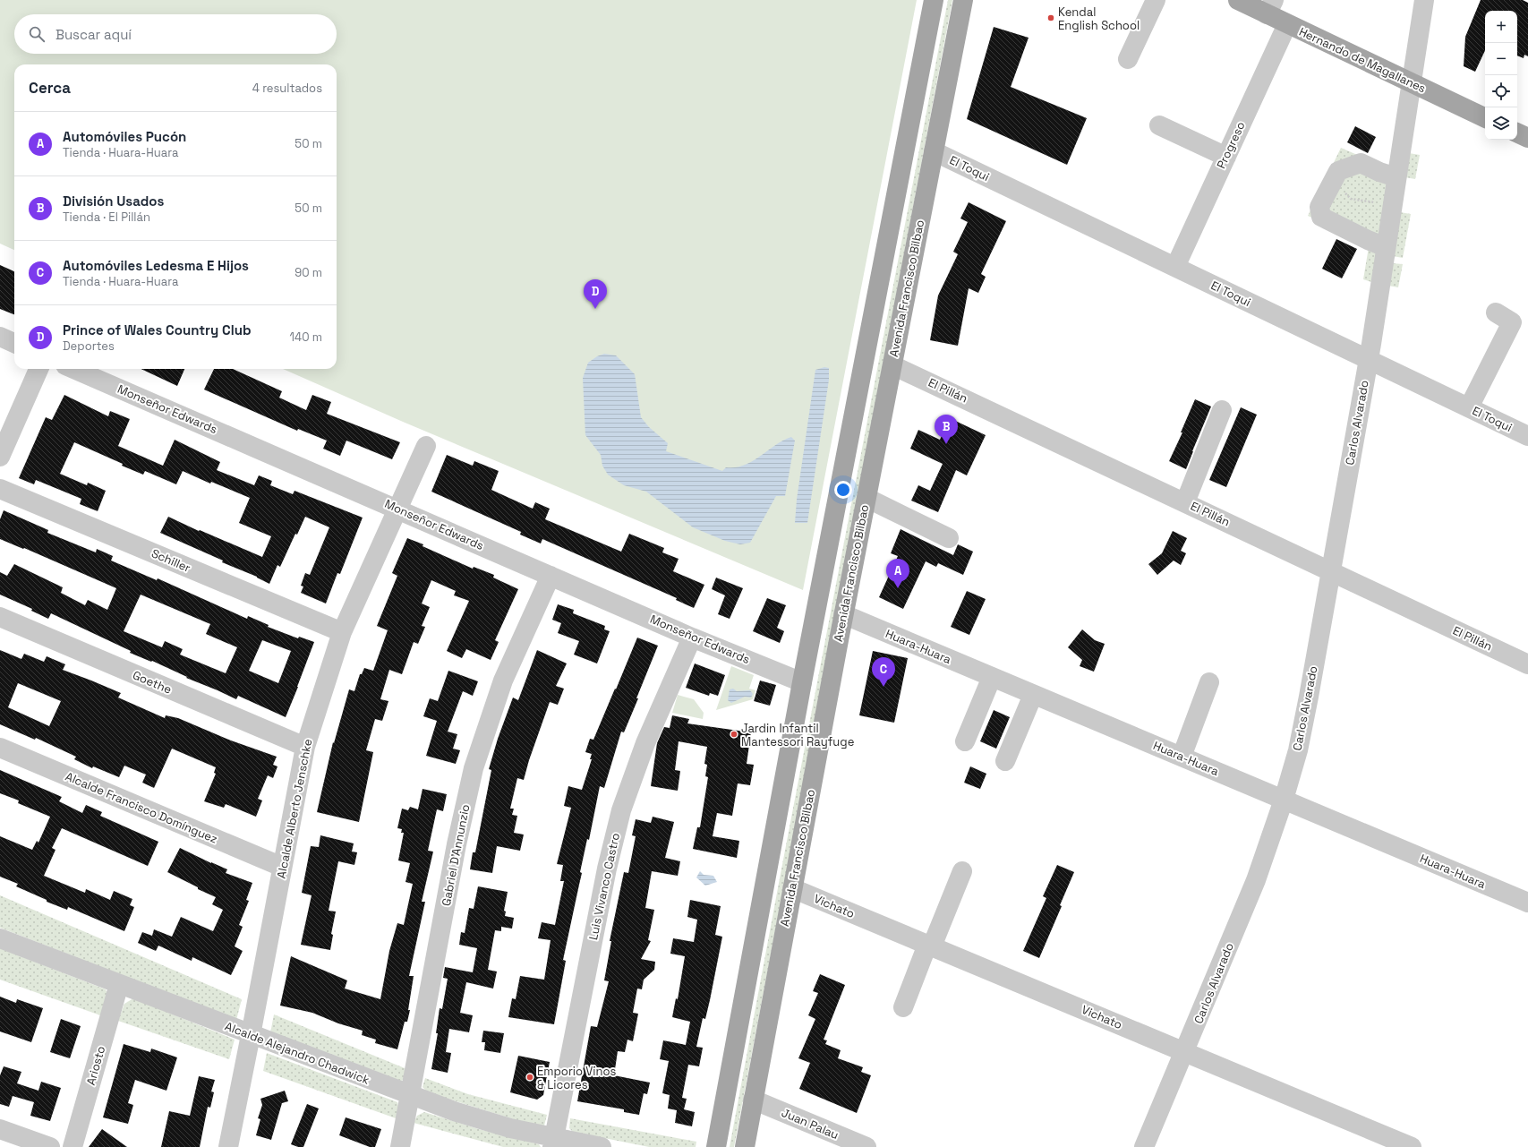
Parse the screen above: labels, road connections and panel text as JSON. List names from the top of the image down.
{
  "streets": {
    "main road": ["Hernando de Magallanes", "Avenida Francisco Bilbao"],
    "street": [
      "Progreso",
      "El Toqui",
      "El Pillán",
      "Monseñor Edwards",
      "Carlos Alvarado",
      "Schiller",
      "Huara-Huara",
      "Goethe",
      "Alcalde Francisco Domínguez",
      "Alcalde Alberto Jenschke",
      "Gabriel D'Annunzio",
      "Luis Vivanco Castro",
      "Vichato",
      "Alcalde Alejandro Chadwick",
      "Ariosto",
      "Juan Palau"
    ]
  },
  "crossings": [
    ["Hernando de Magallanes", "Progreso"],
    ["Hernando de Magallanes", "Carlos Alvarado"],
    ["Progreso", "El Toqui"],
    ["El Toqui", "Avenida Francisco Bilbao"],
    ["El Toqui", "Carlos Alvarado"],
    ["Avenida Francisco Bilbao", "El Pillán"],
    ["Avenida Francisco Bilbao", "Huara-Huara"],
    ["Avenida Francisco Bilbao", "Vichato"],
    ["Avenida Francisco Bilbao", "Juan Palau"],
    ["El Pillán", "Carlos Alvarado"],
    ["Monseñor Edwards", "Alcalde Alberto Jenschke"],
    ["Monseñor Edwards", "Gabriel D'Annunzio"],
    ["Monseñor Edwards", "Luis Vivanco Castro"],
    ["Carlos Alvarado", "Huara-Huara"],
    ["Carlos Alvarado", "Vichato"],
    ["Schiller", "Alcalde Alberto Jenschke"],
    ["Goethe", "Alcalde Alberto Jenschke"],
    ["Alcalde Francisco Domínguez", "Alcalde Alberto Jenschke"],
    ["Alcalde Alberto Jenschke", "Alcalde Alejandro Chadwick"],
    ["Gabriel D'Annunzio", "Alcalde Alejandro Chadwick"],
    ["Luis Vivanco Castro", "Alcalde Alejandro Chadwick"],
    ["Alcalde Alejandro Chadwick", "Ariosto"]
  ],
  "places": ["Kendal English School", "Jardin Infantil Mantessori Rayfuge", "Emporio Vinos & Licores"],
  "page": {
    "map_buttons": ["+", "−"],
    "search": "Buscar aquí",
    "heading": ["Cerca", "4 resultados"],
    "list": [
      {
        "mark": "A",
        "name": "Automóviles Pucón",
        "note": "Tienda · Huara-Huara",
        "value": "50 m"
      },
      {
        "mark": "B",
        "name": "División Usados",
        "note": "Tienda · El Pillán",
        "value": "50 m"
      },
      {
        "mark": "C",
        "name": "Automóviles Ledesma E Hijos",
        "note": "Tienda · Huara-Huara",
        "value": "90 m"
      },
      {
        "mark": "D",
        "name": "Prince of Wales Country Club",
        "note": "Deportes",
        "value": "140 m"
      }
    ],
    "pins": [
      "D",
      "B",
      "A",
      "C"
    ]
  }
}
